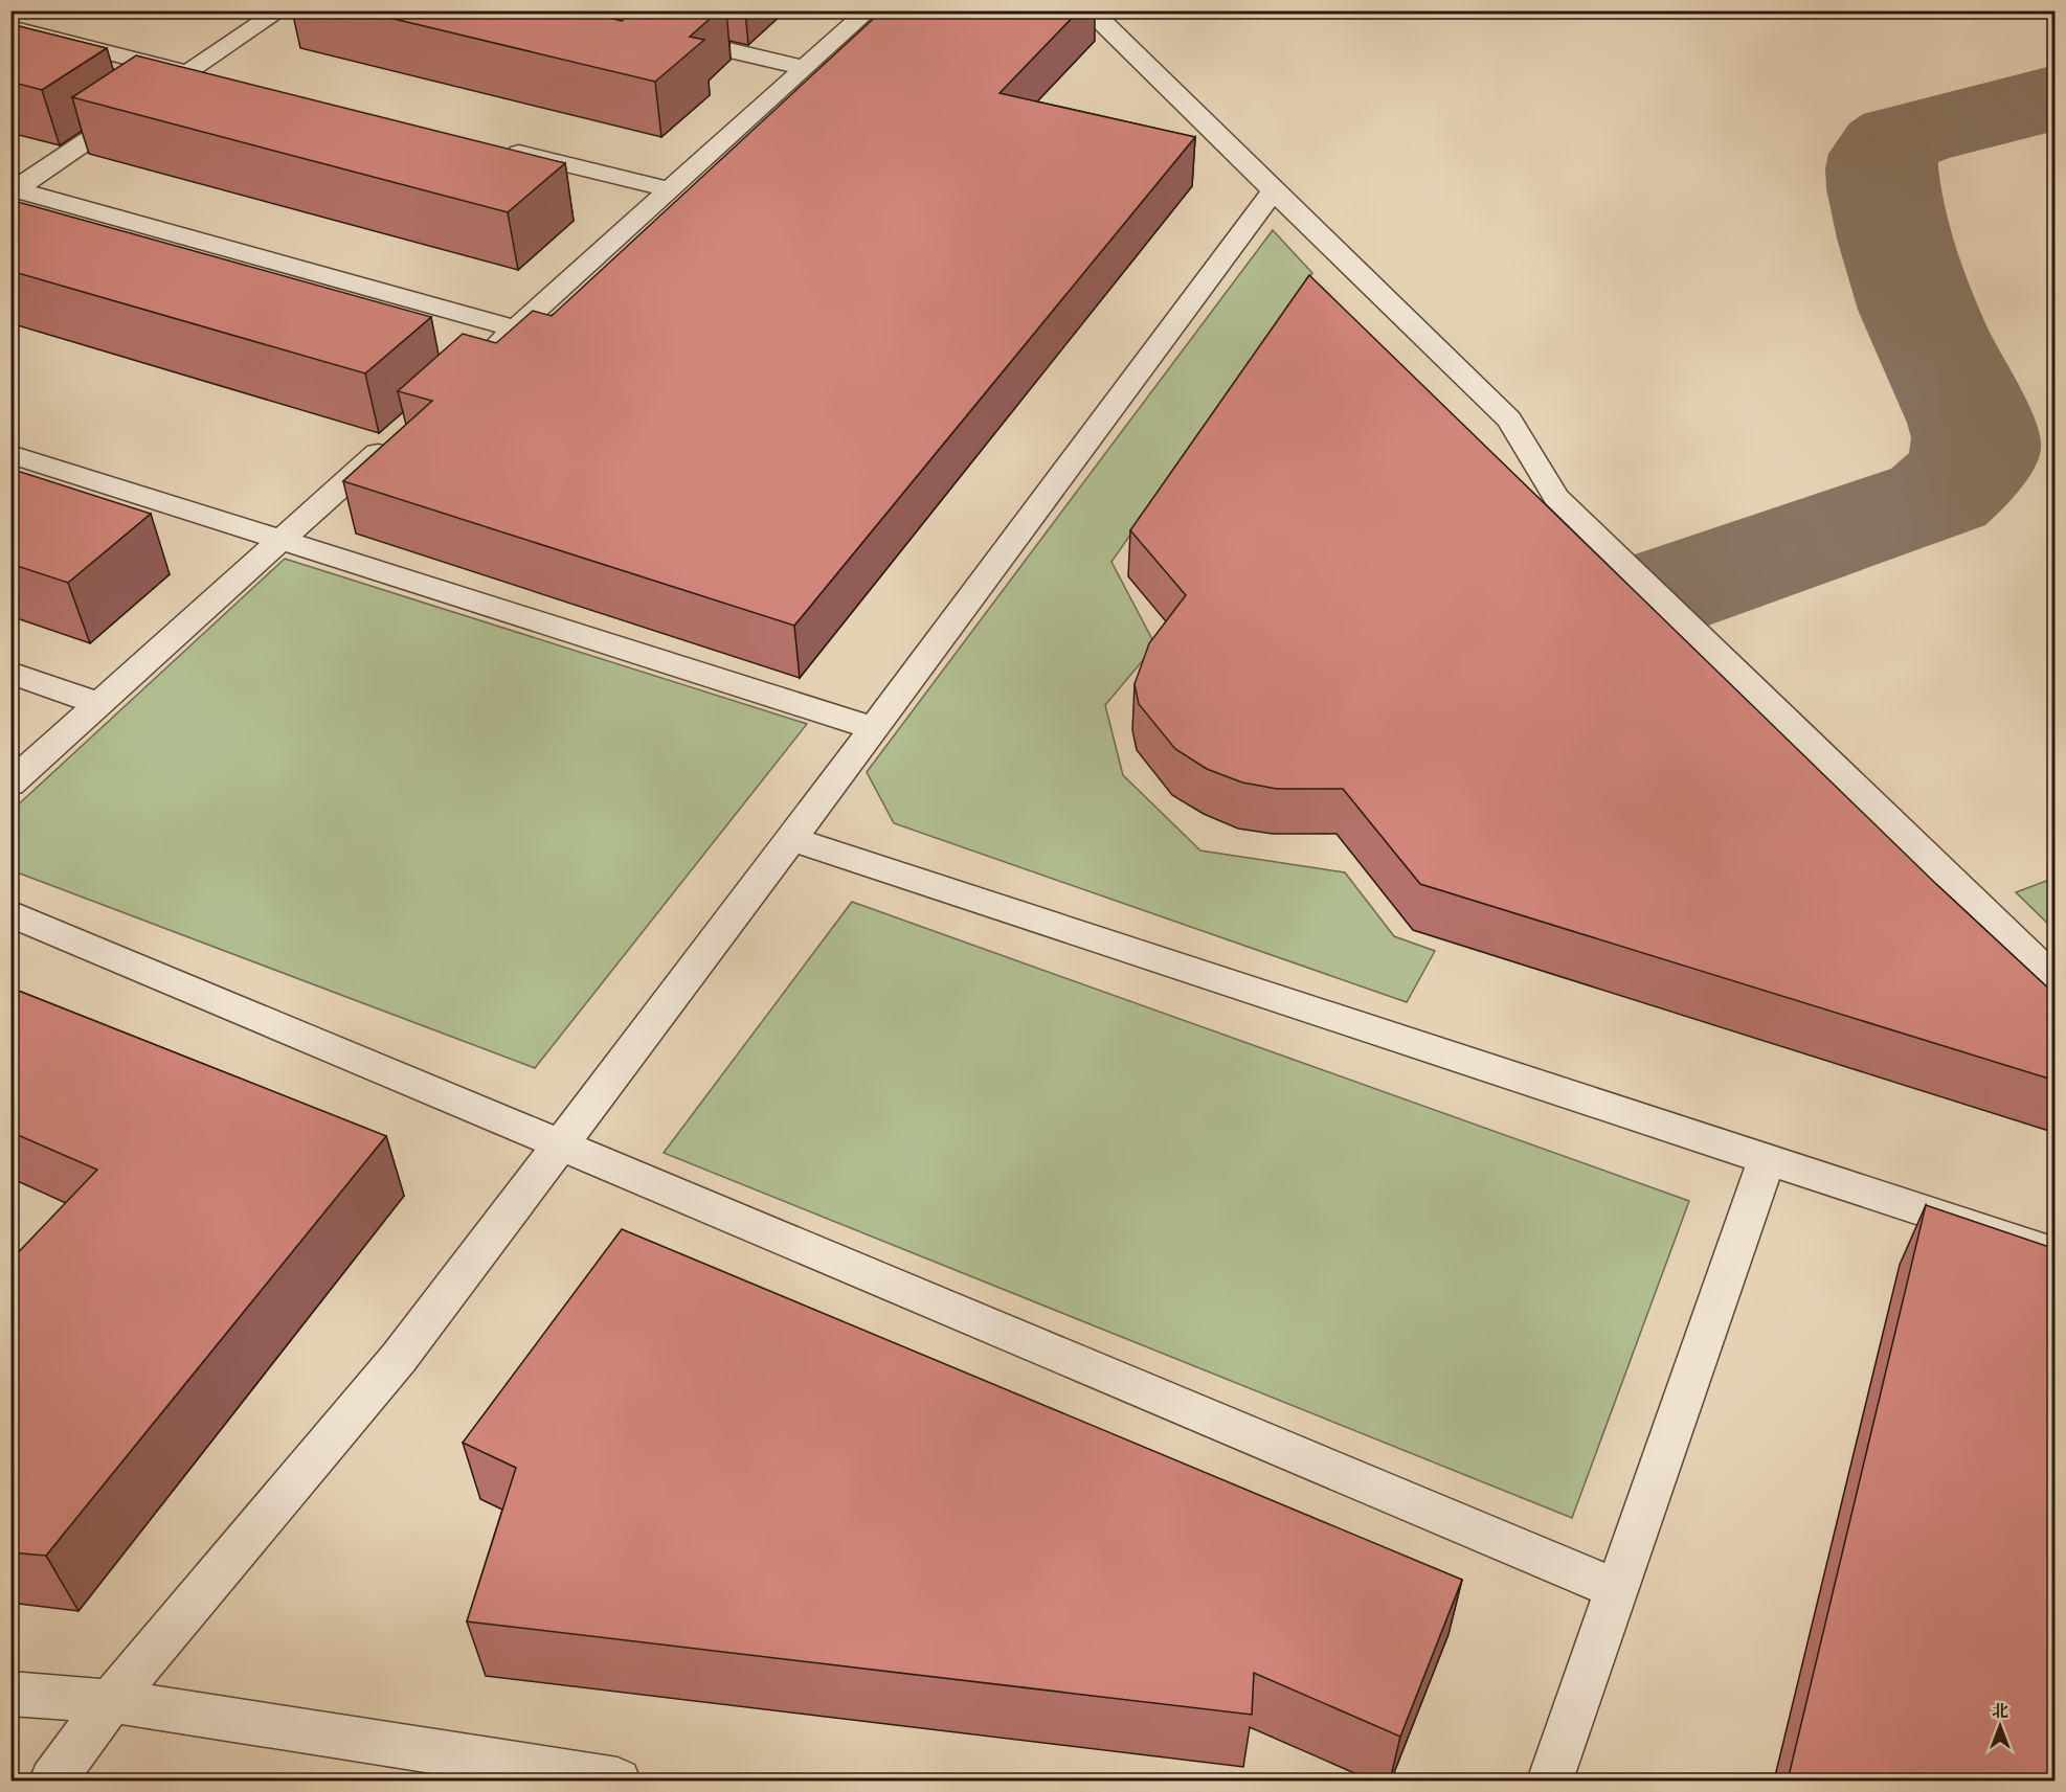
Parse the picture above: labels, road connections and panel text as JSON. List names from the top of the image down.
{
  "north": "top"
}
